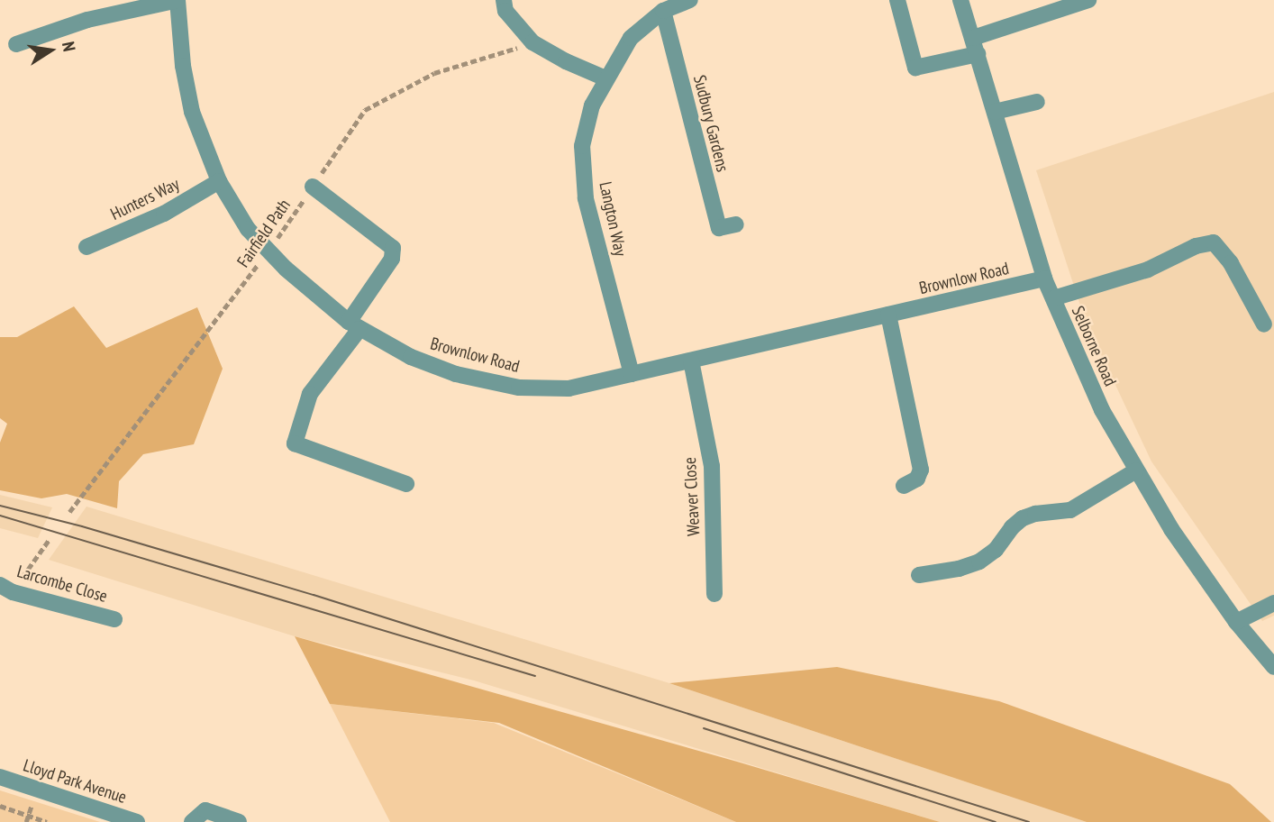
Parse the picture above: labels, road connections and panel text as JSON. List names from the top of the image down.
{
  "streets": {
    "street": [
      "Sudbury Gardens",
      "Hunters Way",
      "Langton Way",
      "Brownlow Road",
      "Selborne Road",
      "Weaver Close",
      "Larcombe Close",
      "Lloyd Park Avenue"
    ],
    "path": ["Fairfield Path"]
  },
  "crossings": [
    ["Sudbury Gardens", "Langton Way"],
    ["Hunters Way", "Brownlow Road"],
    ["Langton Way", "Brownlow Road"],
    ["Fairfield Path", "Brownlow Road"],
    ["Brownlow Road", "Selborne Road"],
    ["Brownlow Road", "Weaver Close"]
  ],
  "north": "right"
}
